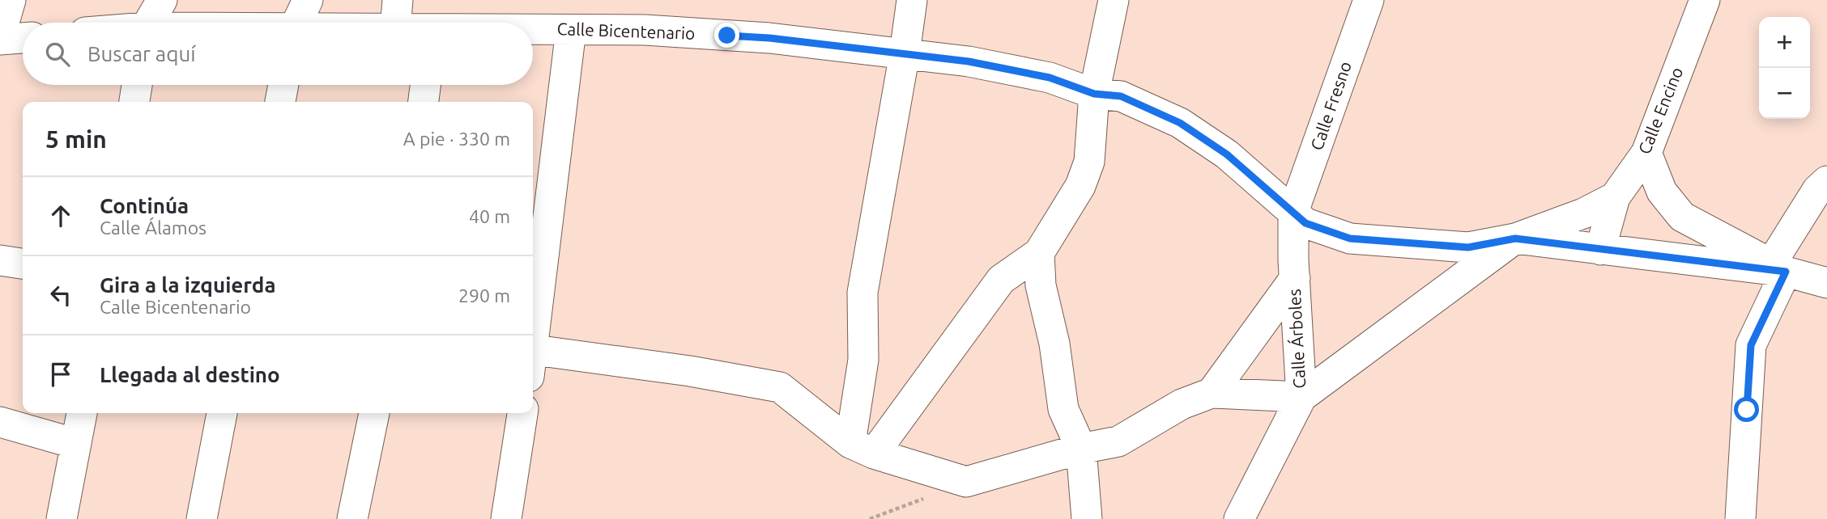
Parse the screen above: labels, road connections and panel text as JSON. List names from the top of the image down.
{
  "streets": {
    "street": [
      "Calle Bicentenario",
      "Calle Fresno",
      "Calle Encino",
      "Calle Árboles"
    ]
  },
  "crossings": [
    ["Calle Bicentenario", "Calle Fresno"],
    ["Calle Bicentenario", "Calle Encino"],
    ["Calle Bicentenario", "Calle Árboles"],
    ["Calle Fresno", "Calle Árboles"]
  ],
  "page": {
    "map_buttons": ["+", "−"],
    "search": "Buscar aquí",
    "heading": ["5 min", "A pie · 330 m"],
    "list": [
      ["Continúa", "Calle Álamos", "40 m"],
      ["Gira a la izquierda", "Calle Bicentenario", "290 m"],
      "Llegada al destino"
    ]
  }
}
